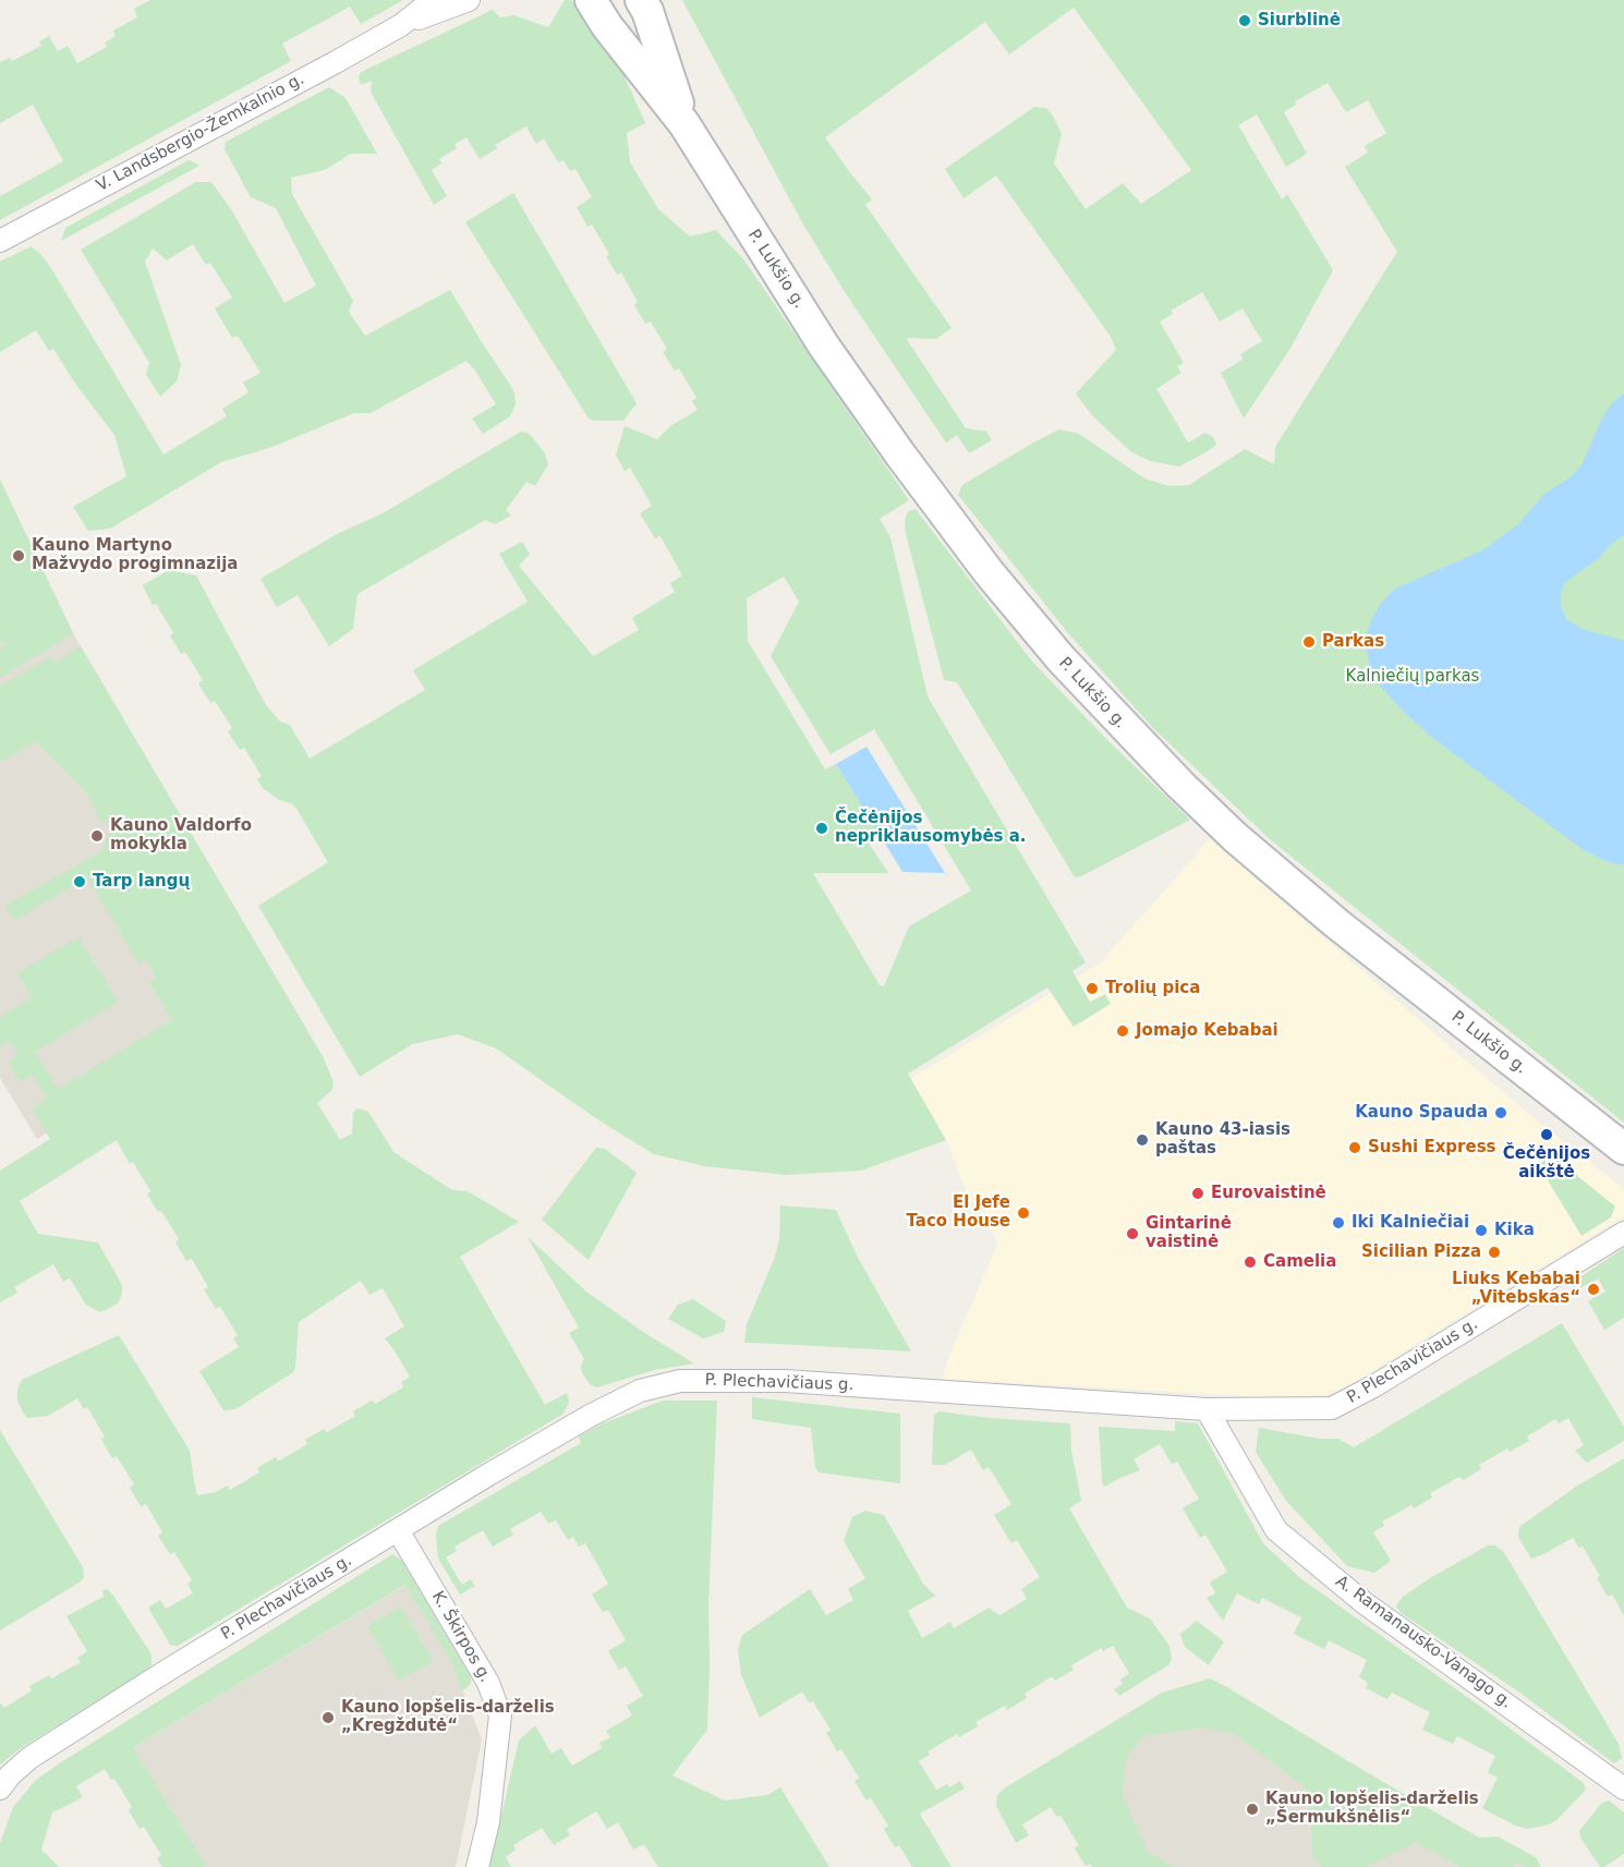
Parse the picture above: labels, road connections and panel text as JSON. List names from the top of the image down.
{
  "streets": {
    "main road": ["P. Lukšio g."],
    "street": [
      "V. Landsbergio-Žemkalnio g.",
      "P. Plechavičiaus g.",
      "K. Škirpos g.",
      "A. Ramanausko-Vanago g."
    ]
  },
  "crossings": [
    ["P. Plechavičiaus g.", "K. Škirpos g."],
    ["P. Plechavičiaus g.", "A. Ramanausko-Vanago g."]
  ],
  "parks": ["Kalniečių parkas"],
  "places": [
    "Siurblinė",
    "Kauno Martyno Mažvydo progimnazija",
    "Parkas",
    "Čečėnijos nepriklausomybės a.",
    "Kauno Valdorfo mokykla",
    "Tarp langų",
    "Trolių pica",
    "Jomajo Kebabai",
    "Kauno Spauda",
    "Čečėnijos aikštė",
    "Kauno 43-iasis paštas",
    "Sushi Express",
    "Eurovaistinė",
    "El Jefe Taco House",
    "Iki Kalniečiai",
    "Kika",
    "Gintarinė vaistinė",
    "Sicilian Pizza",
    "Camelia",
    "Liuks Kebabai „Vitebskas“",
    "Kauno lopšelis-darželis „Kregždutė“",
    "Kauno lopšelis-darželis „Šermukšnėlis“"
  ]
}
